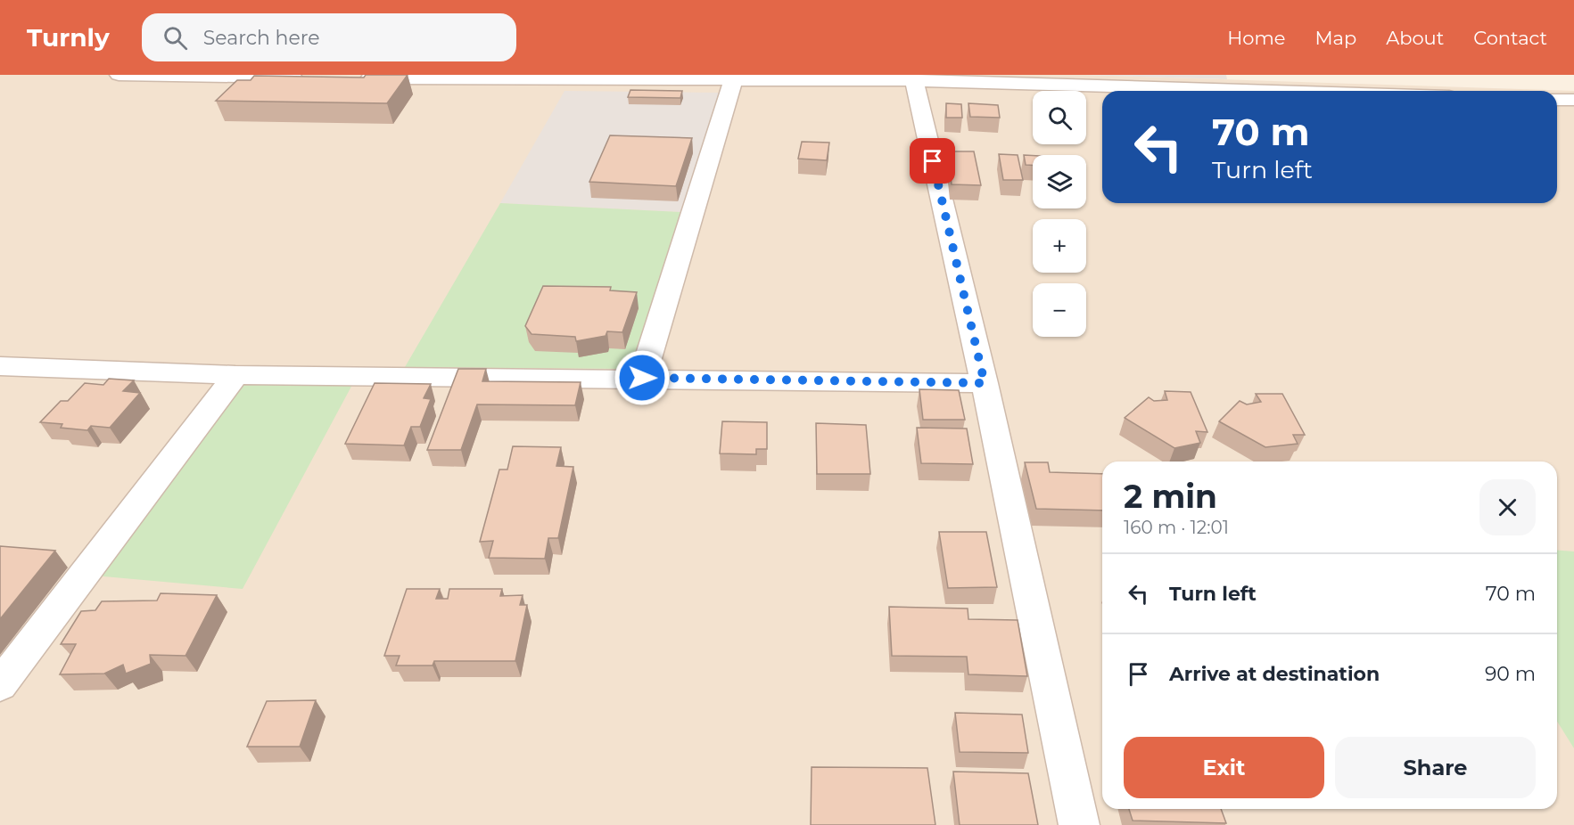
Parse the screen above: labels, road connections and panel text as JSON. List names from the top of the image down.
{
  "page": {
    "header": "Turnly",
    "search": "Search here",
    "nav": [
      "Home",
      "Map",
      "About",
      "Contact"
    ],
    "map_buttons": ["+", "−"],
    "turn": ["70 m", "Turn left"],
    "heading": ["2 min", "160 m · 12:01"],
    "list": [
      {
        "name": "Turn left",
        "value": "70 m"
      },
      {
        "name": "Arrive at destination",
        "value": "90 m"
      }
    ],
    "buttons": ["Exit", "Share"]
  }
}
